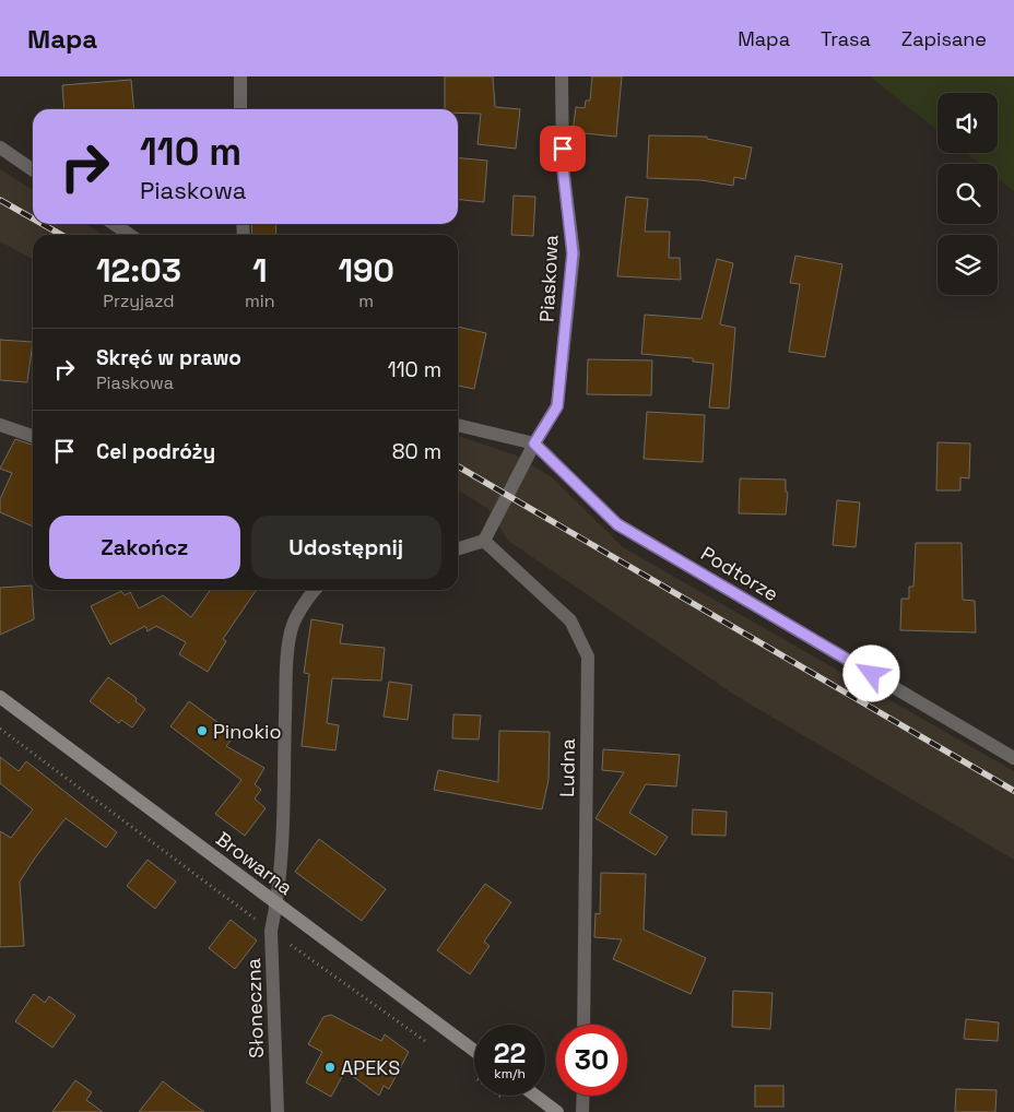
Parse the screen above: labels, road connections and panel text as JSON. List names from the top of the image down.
{
  "streets": {
    "street": [
      "Piaskowa",
      "Podtorze",
      "Ludna",
      "Browarna",
      "Słoneczna"
    ]
  },
  "crossings": [
    ["Piaskowa", "Podtorze"],
    ["Browarna", "Słoneczna"]
  ],
  "places": ["Pinokio", "APEKS"],
  "page": {
    "header": "Mapa",
    "nav": ["Mapa", "Trasa", "Zapisane"],
    "turn": ["110 m", "Piaskowa"],
    "eta": [
      "12:03",
      "Przyjazd",
      "1",
      "min",
      "190",
      "m"
    ],
    "list": [
      {
        "name": "Skręć w prawo",
        "note": "Piaskowa",
        "value": "110 m"
      },
      {
        "name": "Cel podróży",
        "value": "80 m"
      }
    ],
    "buttons": ["Zakończ", "Udostępnij"],
    "speed": "22 km/h",
    "limit": "30"
  }
}
